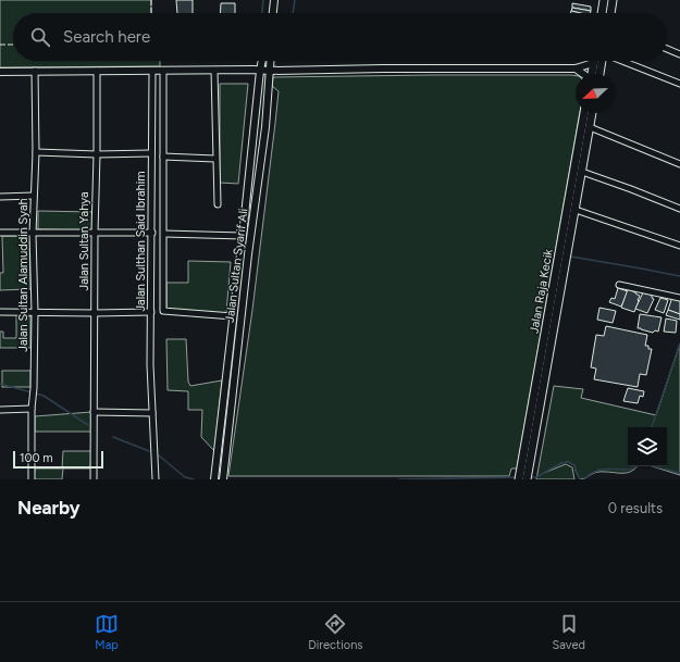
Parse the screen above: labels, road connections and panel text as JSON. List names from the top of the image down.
{
  "streets": {
    "main road": ["Jalan Raja Kecik"],
    "street": [
      "Jalan Sultan Yahya",
      "Jalan Sulthan Said Ibrahim",
      "Jalan Sultan Syarif Ali",
      "Jalan Sultan Alamuddin Syah"
    ]
  },
  "scale_bar": "100 m",
  "north": "bottom left",
  "page": {
    "search": "Search here",
    "scale": "100 m",
    "heading": ["Nearby", "0 results"],
    "nav": ["Map", "Directions", "Saved"]
  }
}
